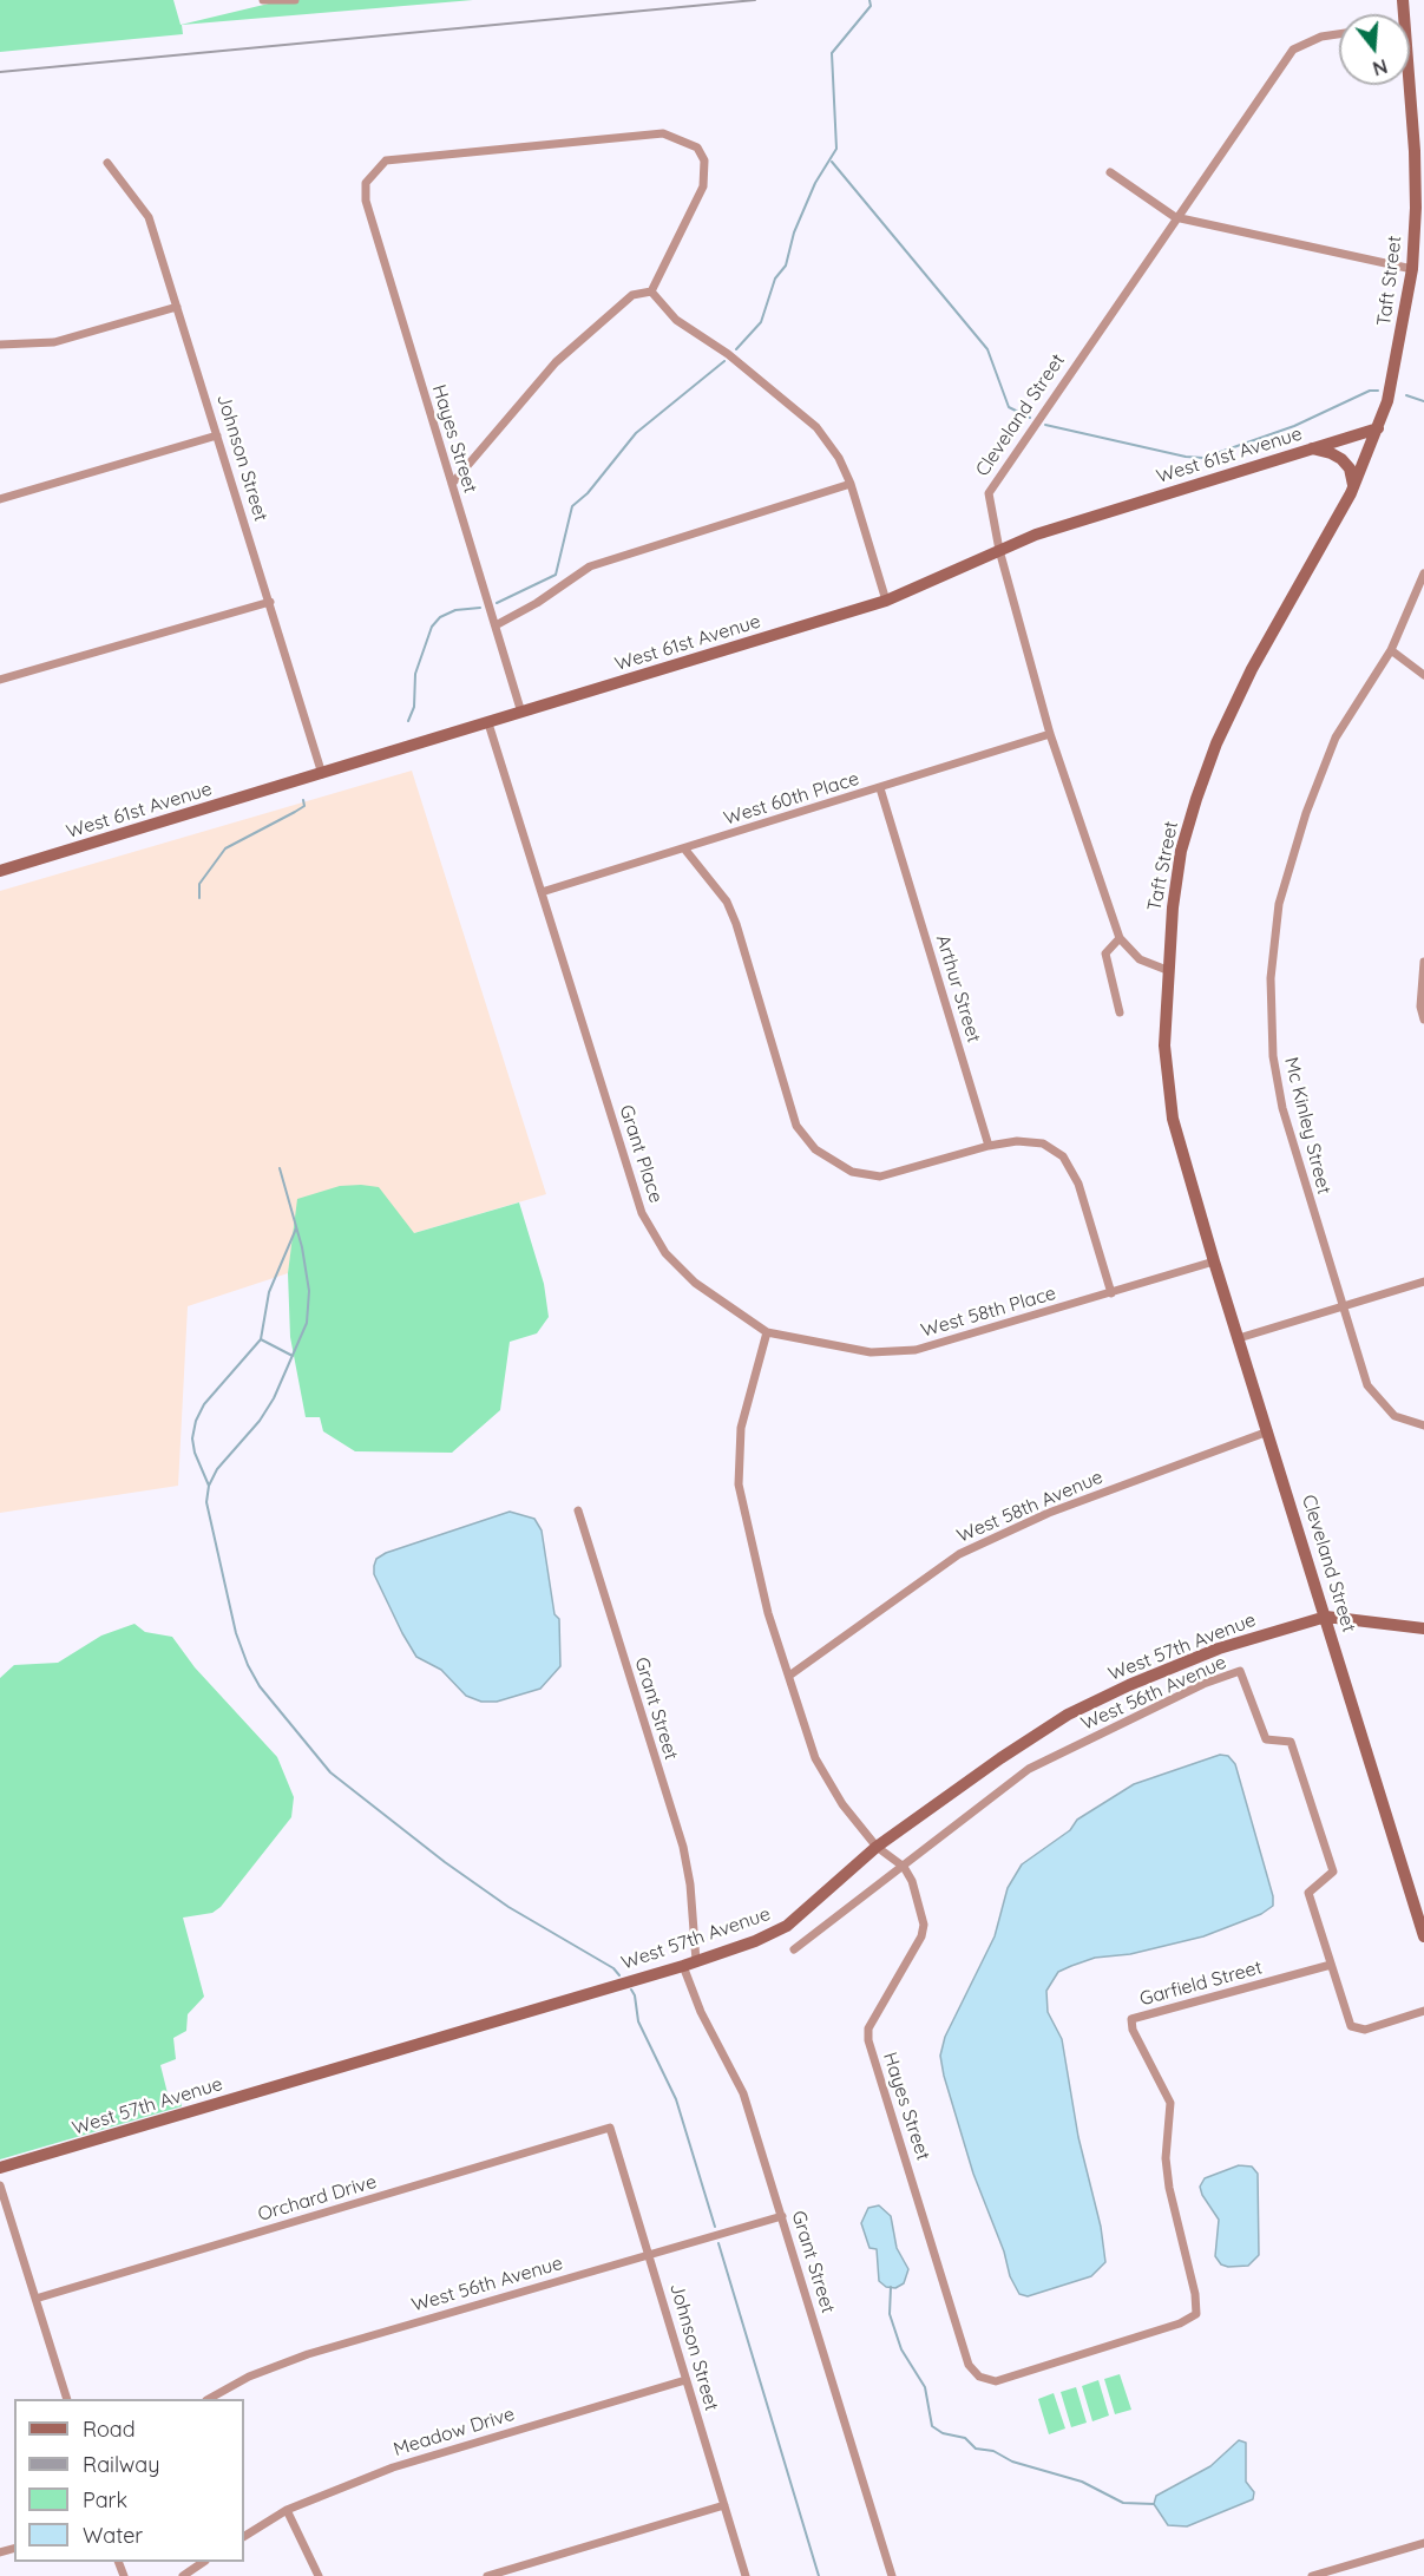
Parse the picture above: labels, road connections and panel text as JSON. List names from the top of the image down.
{
  "streets": {
    "main road": [
      "Taft Street",
      "Cleveland Street",
      "West 61st Avenue",
      "West 57th Avenue"
    ],
    "street": [
      "Hayes Street",
      "Johnson Street",
      "West 60th Place",
      "Arthur Street",
      "Mc Kinley Street",
      "Grant Place",
      "West 58th Place",
      "West 58th Avenue",
      "West 56th Avenue",
      "Grant Street",
      "Garfield Street",
      "Orchard Drive",
      "Meadow Drive"
    ]
  },
  "crossings": [
    ["Taft Street", "Cleveland Street"],
    ["Taft Street", "West 61st Avenue"],
    ["Cleveland Street", "West 61st Avenue"],
    ["Cleveland Street", "West 60th Place"],
    ["Cleveland Street", "West 58th Place"],
    ["Cleveland Street", "West 58th Avenue"],
    ["Cleveland Street", "West 57th Avenue"],
    ["Hayes Street", "West 61st Avenue"],
    ["Hayes Street", "West 56th Avenue"],
    ["Hayes Street", "Garfield Street"],
    ["West 61st Avenue", "Johnson Street"],
    ["West 61st Avenue", "Grant Place"],
    ["Johnson Street", "West 56th Avenue"],
    ["Johnson Street", "Orchard Drive"],
    ["Johnson Street", "Meadow Drive"],
    ["West 60th Place", "Arthur Street"],
    ["West 60th Place", "Grant Place"],
    ["Grant Place", "West 58th Place"],
    ["West 57th Avenue", "Grant Street"],
    ["West 56th Avenue", "Grant Street"],
    ["West 56th Avenue", "Garfield Street"]
  ],
  "legend": [
    "Road",
    "Railway",
    "Park",
    "Water"
  ],
  "north": "bottom"
}
